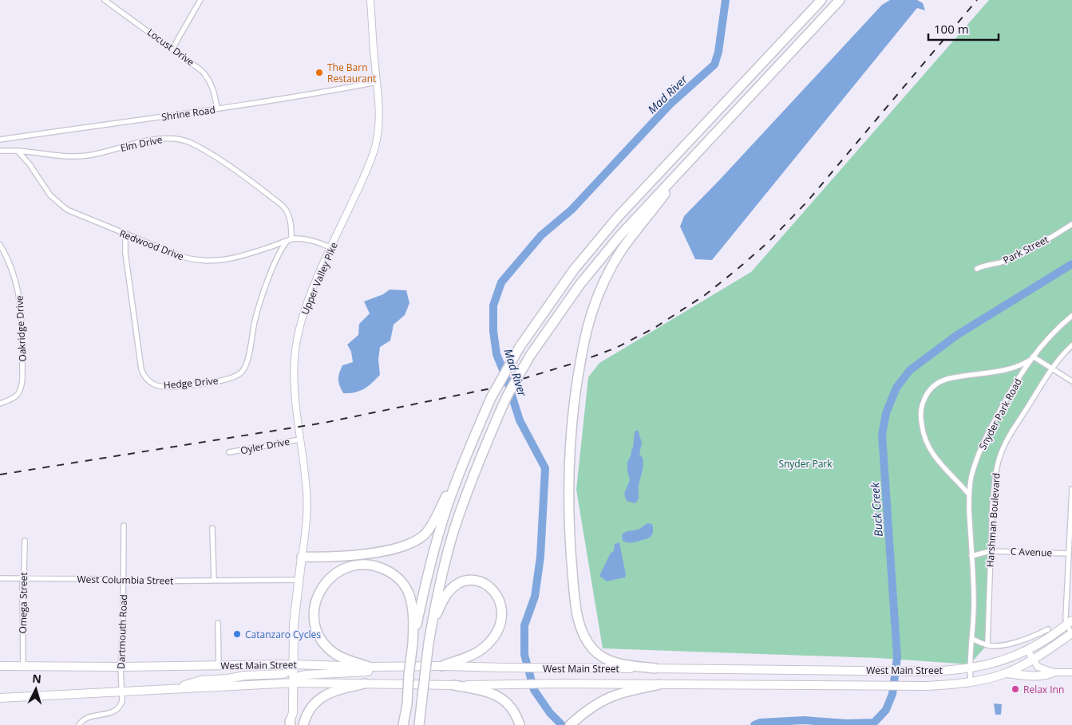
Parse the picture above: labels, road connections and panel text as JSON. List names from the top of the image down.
{
  "streets": {
    "main road": ["Upper Valley Pike", "West Main Street"],
    "street": [
      "Locust Drive",
      "Shrine Road",
      "Elm Drive",
      "Redwood Drive",
      "Park Street",
      "Oakridge Drive",
      "Hedge Drive",
      "Snyder Park Road",
      "Oyler Drive",
      "Harshman Boulevard",
      "C Avenue",
      "West Columbia Street",
      "Omega Street",
      "Dartmouth Road"
    ]
  },
  "crossings": [
    ["Locust Drive", "Shrine Road"],
    ["Shrine Road", "Upper Valley Pike"],
    ["Elm Drive", "Redwood Drive"],
    ["Elm Drive", "Hedge Drive"],
    ["Redwood Drive", "Upper Valley Pike"],
    ["Redwood Drive", "Hedge Drive"],
    ["Upper Valley Pike", "Oyler Drive"],
    ["Upper Valley Pike", "West Columbia Street"],
    ["Upper Valley Pike", "West Main Street"],
    ["Snyder Park Road", "C Avenue"],
    ["Snyder Park Road", "West Main Street"],
    ["Harshman Boulevard", "C Avenue"],
    ["West Columbia Street", "Omega Street"],
    ["West Columbia Street", "Dartmouth Road"],
    ["Omega Street", "West Main Street"],
    ["Dartmouth Road", "West Main Street"]
  ],
  "water": ["Mad River", "Buck Creek"],
  "parks": ["Snyder Park"],
  "places": ["The Barn Restaurant", "Catanzaro Cycles", "Relax Inn"],
  "scale_bar": "100 m",
  "north": "top"
}
